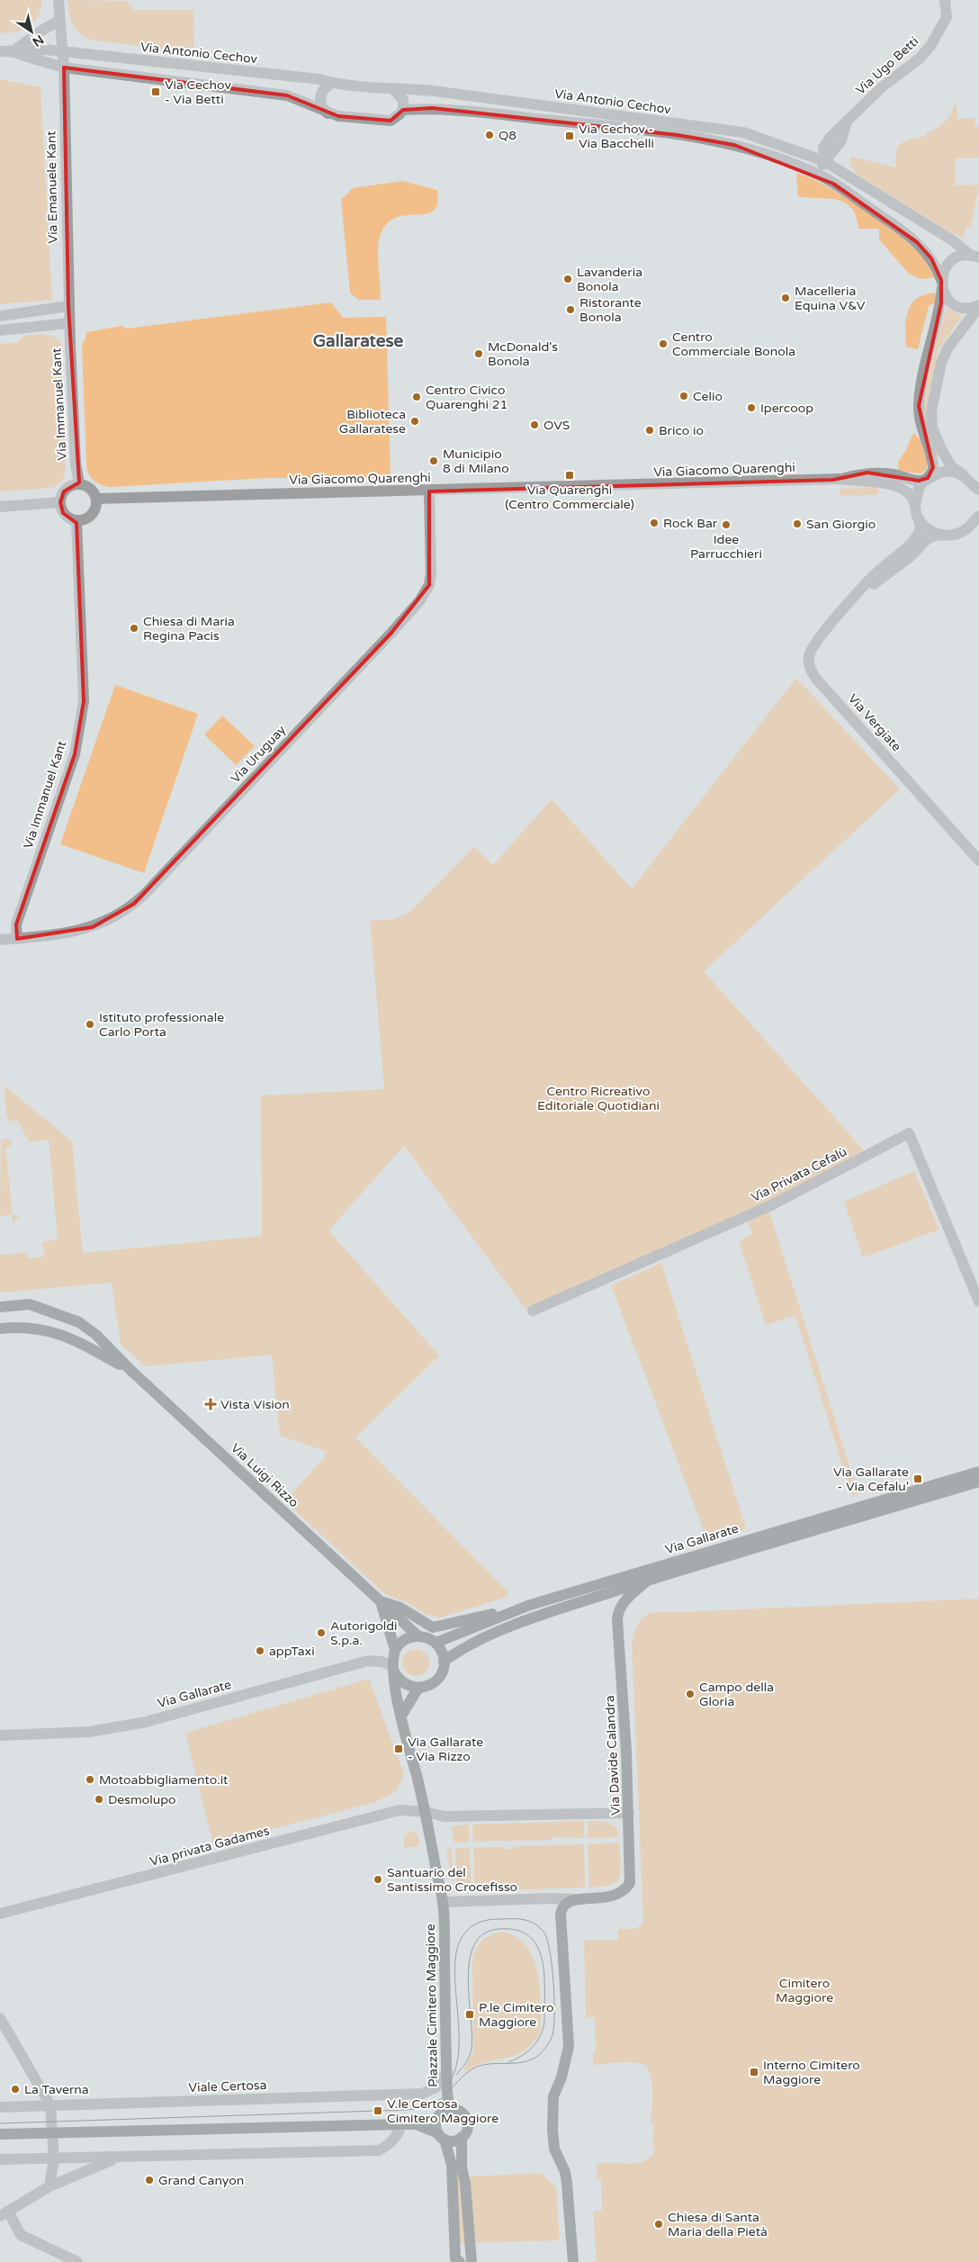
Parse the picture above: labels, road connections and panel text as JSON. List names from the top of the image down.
{
  "streets": {
    "main road": [
      "Via Luigi Rizzo",
      "Via Gallarate",
      "Via Davide Calandra",
      "Piazzale Cimitero Maggiore"
    ],
    "street": [
      "Via Antonio Cechov",
      "Via Ugo Betti",
      "Via Emanuele Kant",
      "Via Immanuel Kant",
      "Via Giacomo Quarenghi",
      "Via Vergiate",
      "Via Uruguay",
      "Via Privata Cefalù",
      "Via privata Gadames",
      "Viale Certosa"
    ]
  },
  "crossings": [
    ["Via Antonio Cechov", "Via Ugo Betti"],
    ["Via Antonio Cechov", "Via Emanuele Kant"],
    ["Via Emanuele Kant", "Via Immanuel Kant"],
    ["Via Immanuel Kant", "Via Giacomo Quarenghi"],
    ["Via Immanuel Kant", "Via Uruguay"],
    ["Via Giacomo Quarenghi", "Via Vergiate"],
    ["Via Giacomo Quarenghi", "Via Uruguay"],
    ["Via Luigi Rizzo", "Via Gallarate"],
    ["Via Gallarate", "Via Davide Calandra"],
    ["Via privata Gadames", "Piazzale Cimitero Maggiore"],
    ["Piazzale Cimitero Maggiore", "Viale Certosa"]
  ],
  "districts": ["Gallaratese"],
  "parks": ["Centro Ricreativo Editoriale Quotidiani", "Cimitero Maggiore"],
  "places": {
    "transit": [
      "Via Cechov - Via Betti",
      "Via Cechov - Via Bacchelli",
      "Via Quarenghi (Centro Commerciale)",
      "Via Gallarate - Via Cefalu'",
      "Via Gallarate - Via Rizzo",
      "P.le Cimitero Maggiore",
      "Interno Cimitero Maggiore",
      "V.le Certosa Cimitero Maggiore"
    ],
    "other": [
      "Q8",
      "Lavanderia Bonola",
      "Macelleria Equina V&V",
      "Ristorante Bonola",
      "Centro Commerciale Bonola",
      "McDonald's Bonola",
      "Celio",
      "Centro Civico Quarenghi 21",
      "Ipercoop",
      "Biblioteca Gallaratese",
      "OVS",
      "Brico io",
      "Municipio 8 di Milano",
      "Rock Bar",
      "San Giorgio",
      "Idee Parrucchieri",
      "Chiesa di Maria Regina Pacis",
      "Istituto professionale Carlo Porta",
      "Autorigoldi S.p.a.",
      "appTaxi",
      "Campo della Gloria",
      "Motoabbigliamento.it",
      "Desmolupo",
      "Santuario del Santissimo Crocefisso",
      "La Taverna",
      "Grand Canyon",
      "Chiesa di Santa Maria della Pietà"
    ],
    "health": ["Vista Vision"]
  },
  "north": "bottom right"
}
